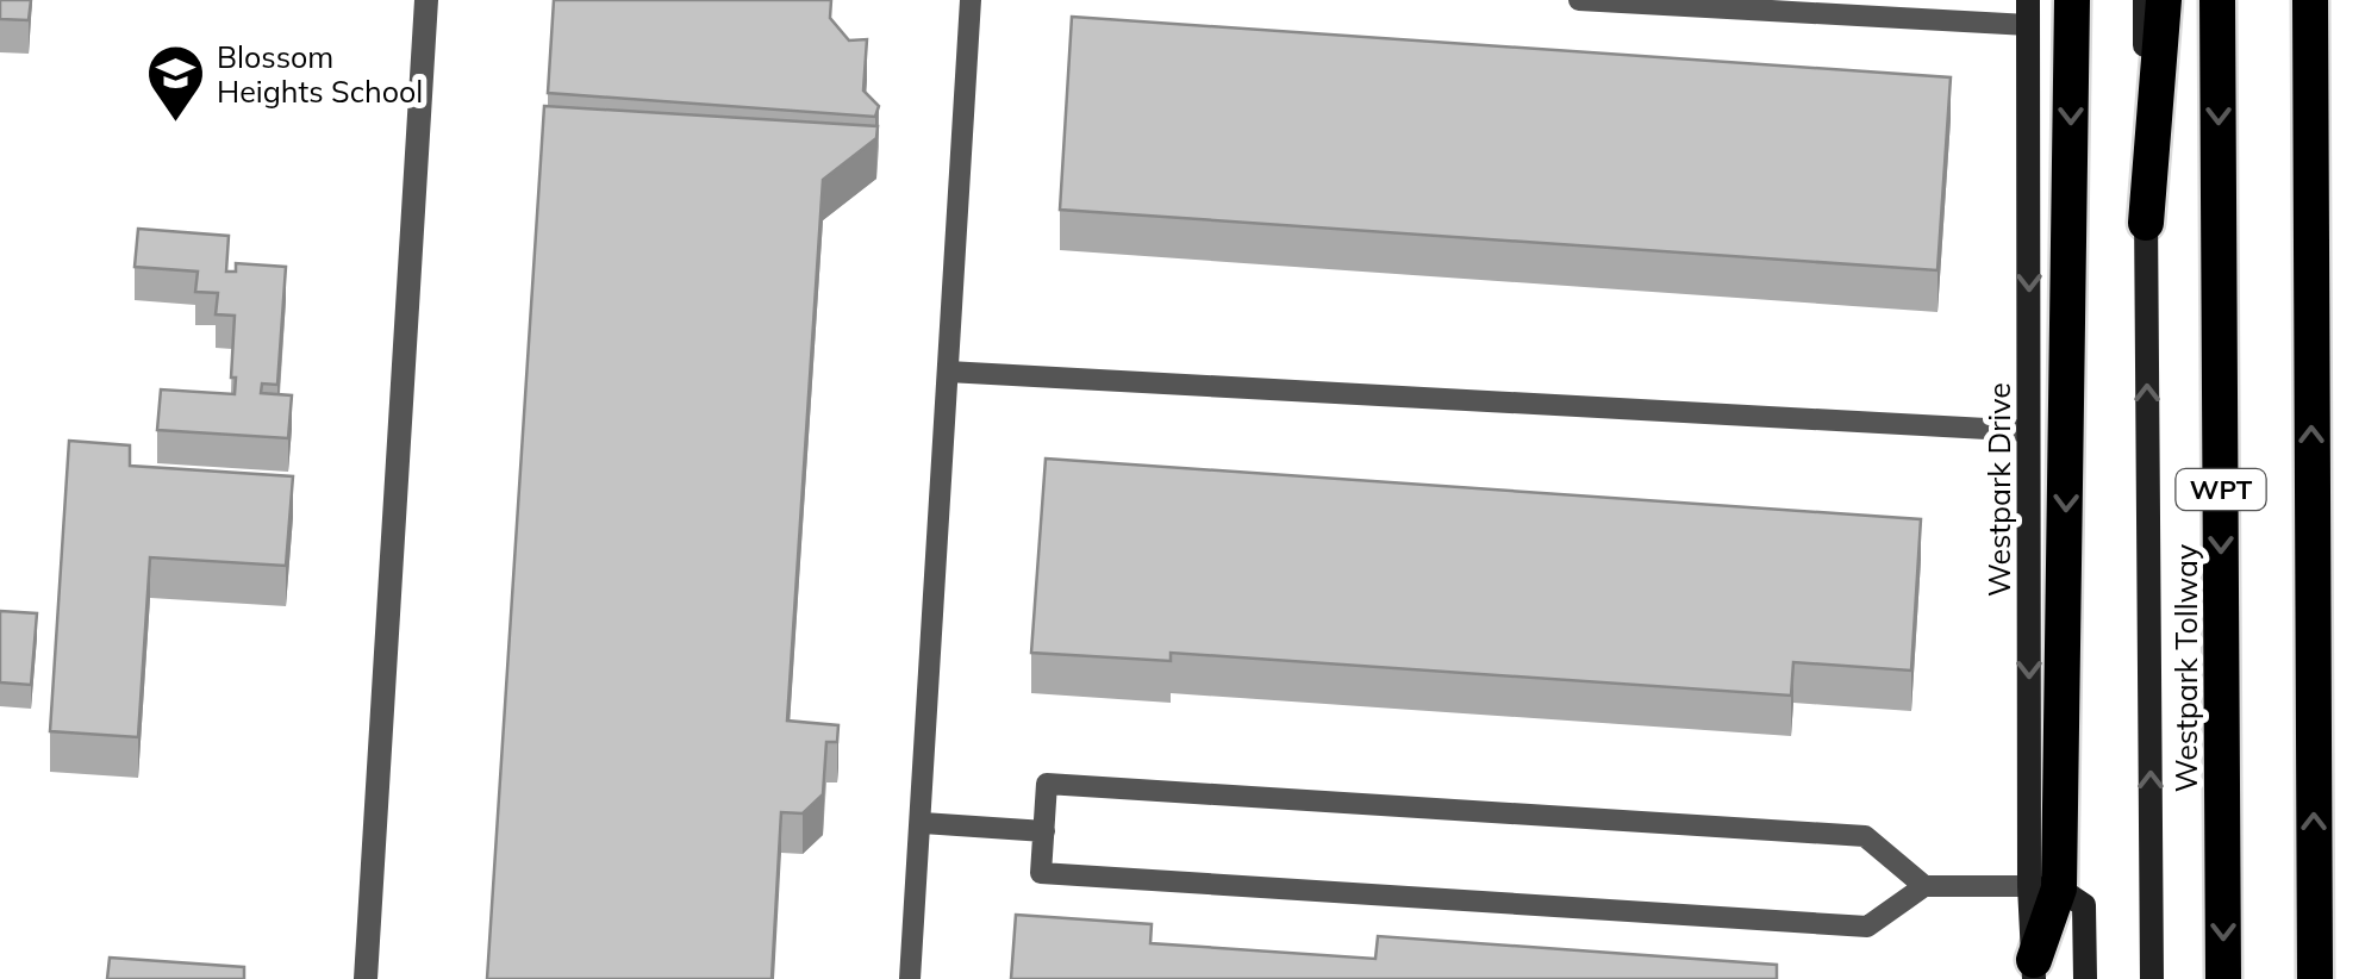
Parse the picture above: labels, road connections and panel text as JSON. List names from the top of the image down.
{
  "streets": {
    "highway": ["WPT", "Westpark Tollway"],
    "main road": ["Westpark Drive"]
  },
  "places": {
    "school or university": ["Blossom Heights School"]
  }
}
